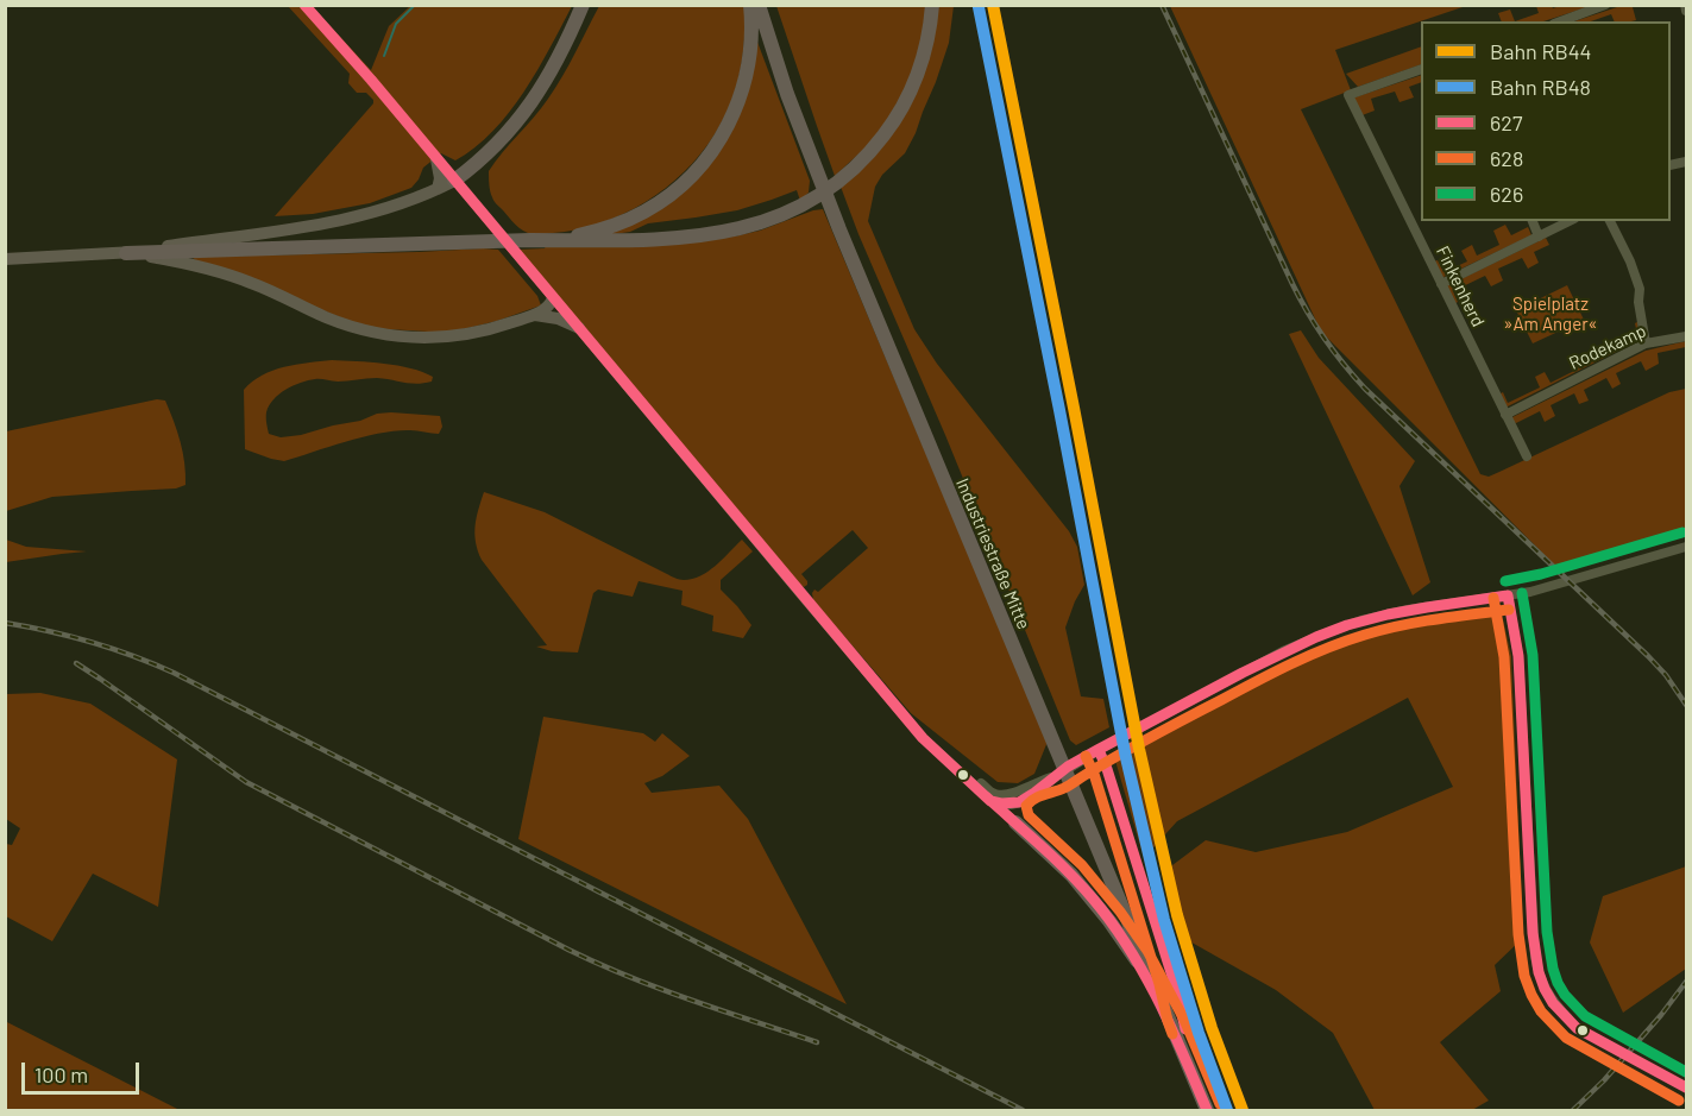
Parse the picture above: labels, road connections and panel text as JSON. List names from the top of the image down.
{
  "streets": {
    "highway": ["Industriestraße Mitte"],
    "street": ["Finkenherd", "Rodekamp"]
  },
  "crossings": [
    ["Finkenherd", "Rodekamp"]
  ],
  "parks": ["Spielplatz »Am Anger«"],
  "lines": [
    "rail line RB44",
    "transit line 627",
    "rail line RB48",
    "transit line 626",
    "transit line 628"
  ],
  "legend": [
    "Bahn RB44",
    "Bahn RB48",
    "627",
    "628",
    "626"
  ],
  "scale_bar": "100 m"
}
